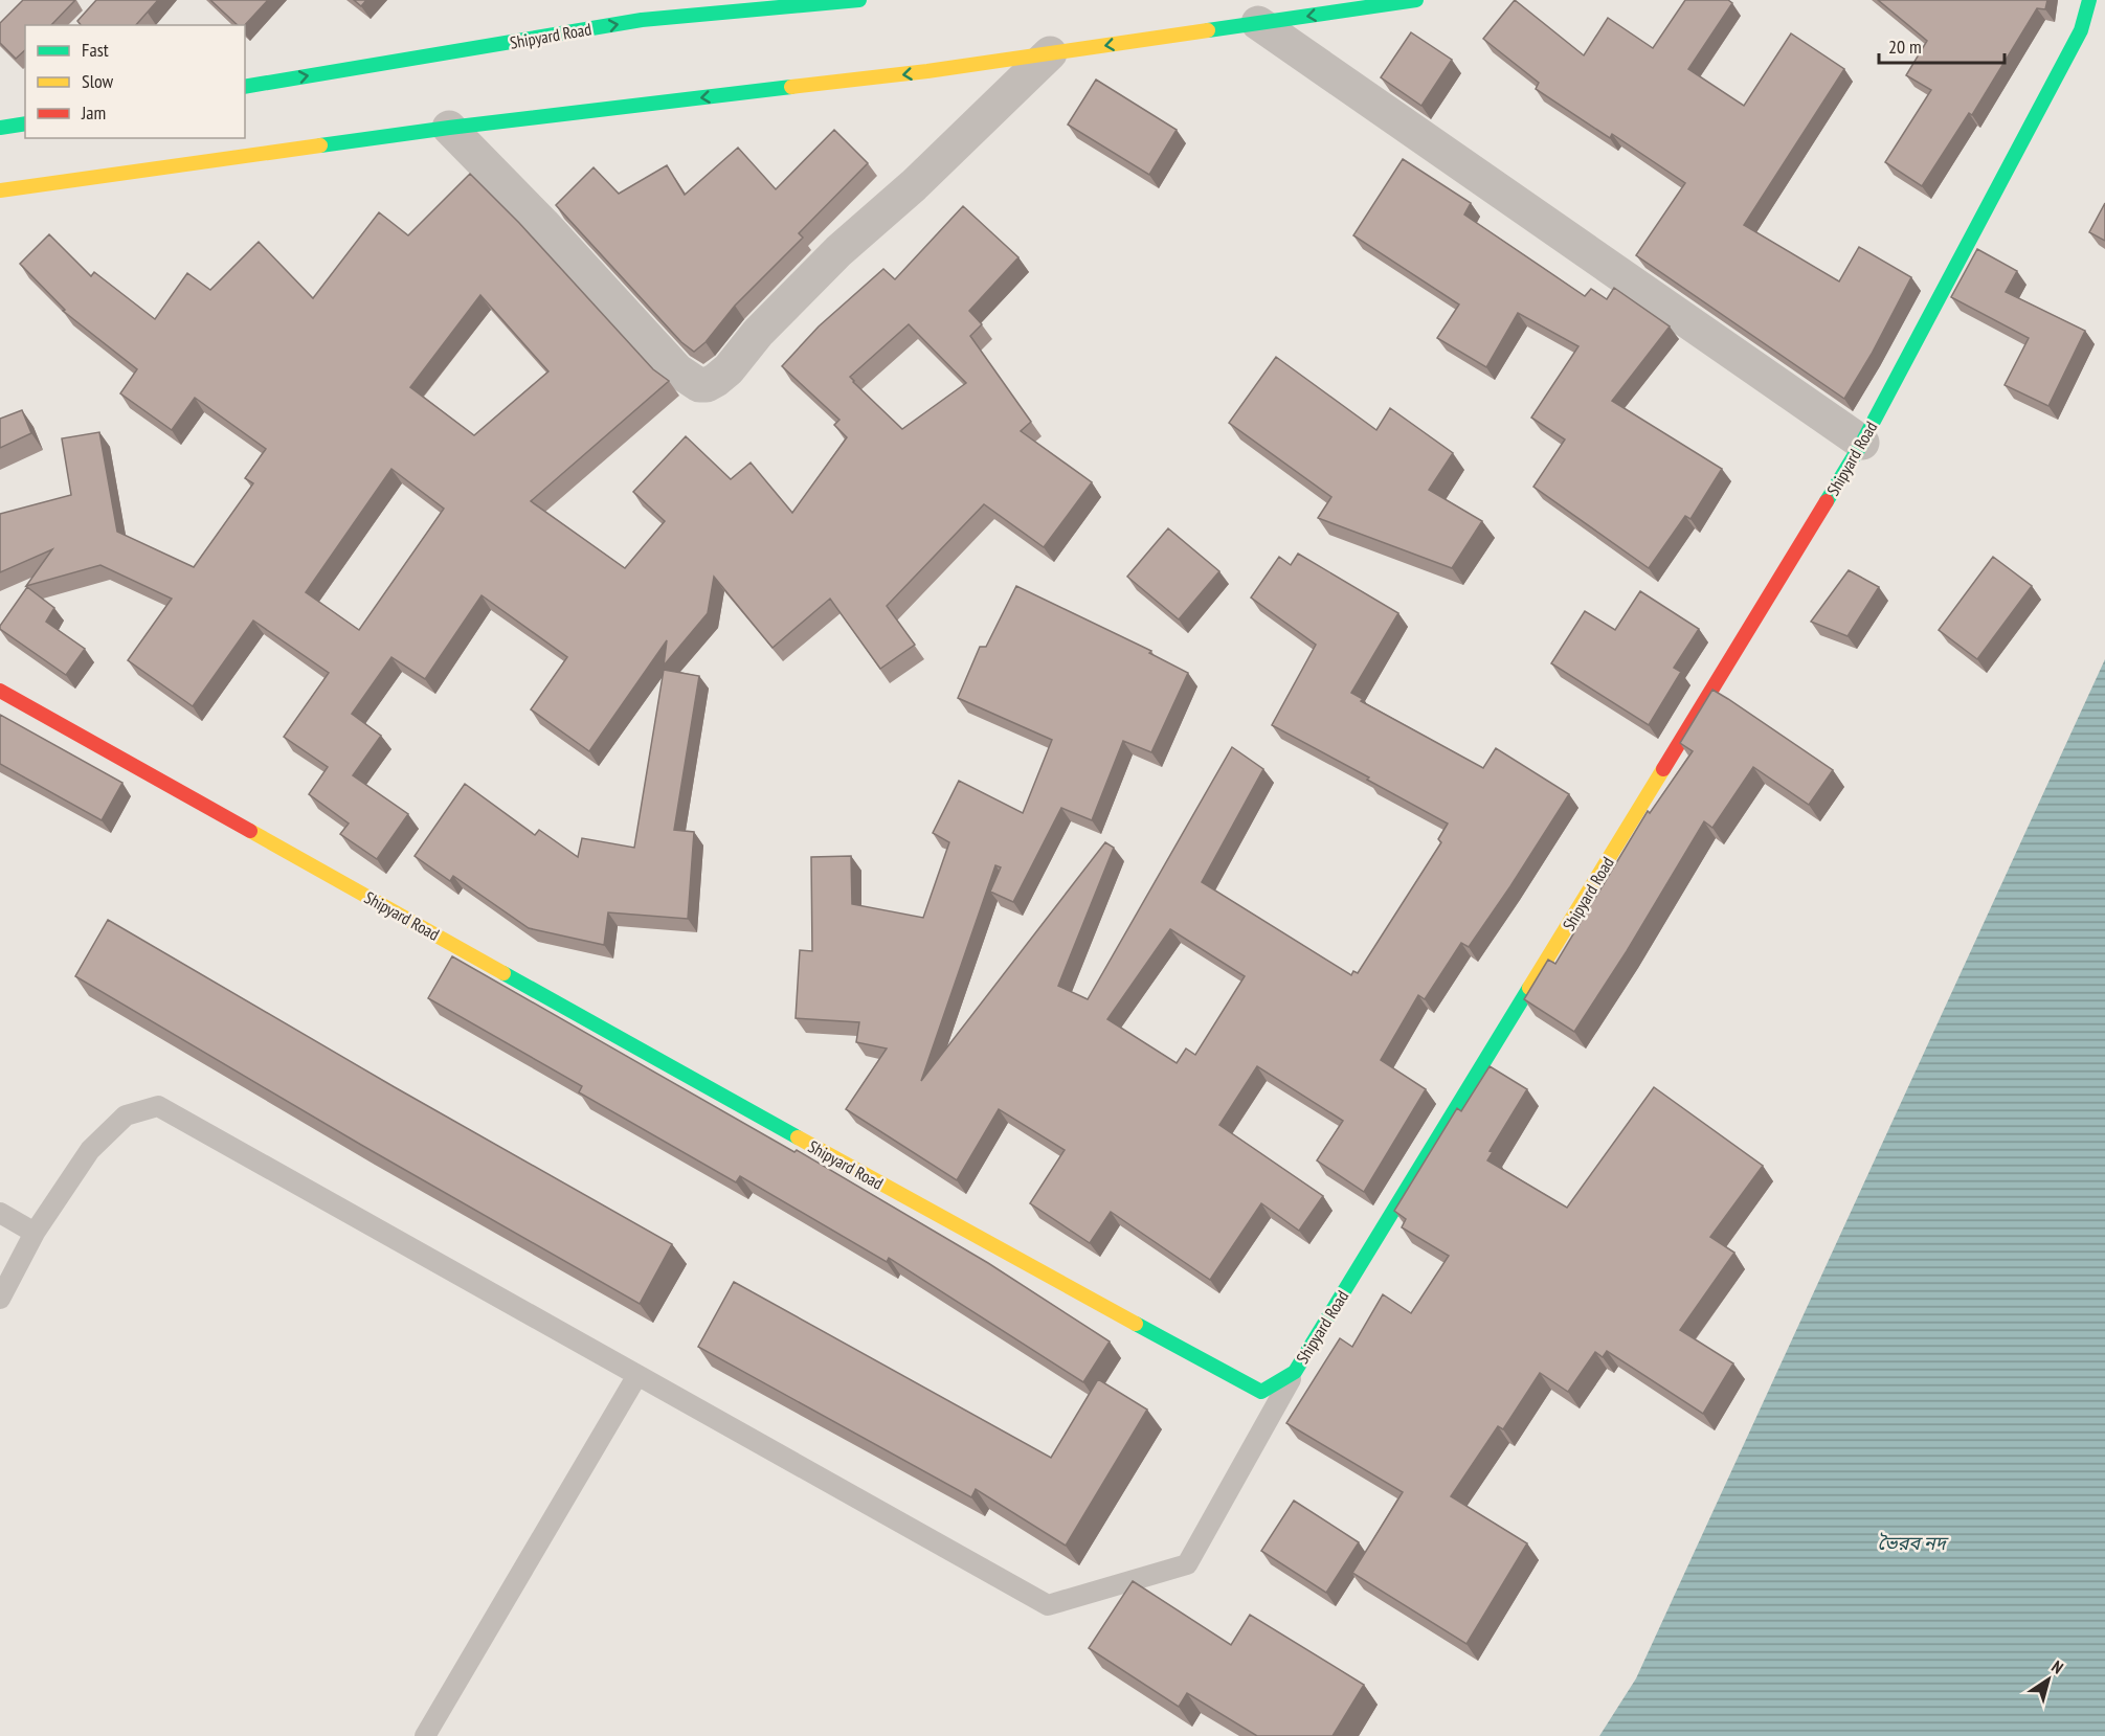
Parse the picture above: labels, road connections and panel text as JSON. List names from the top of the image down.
{
  "streets": {
    "street": ["Shipyard Road"]
  },
  "water": ["ভৈরব নদ"],
  "legend": ["Fast", "Slow", "Jam"],
  "scale_bar": "20 m",
  "north": "top right"
}
